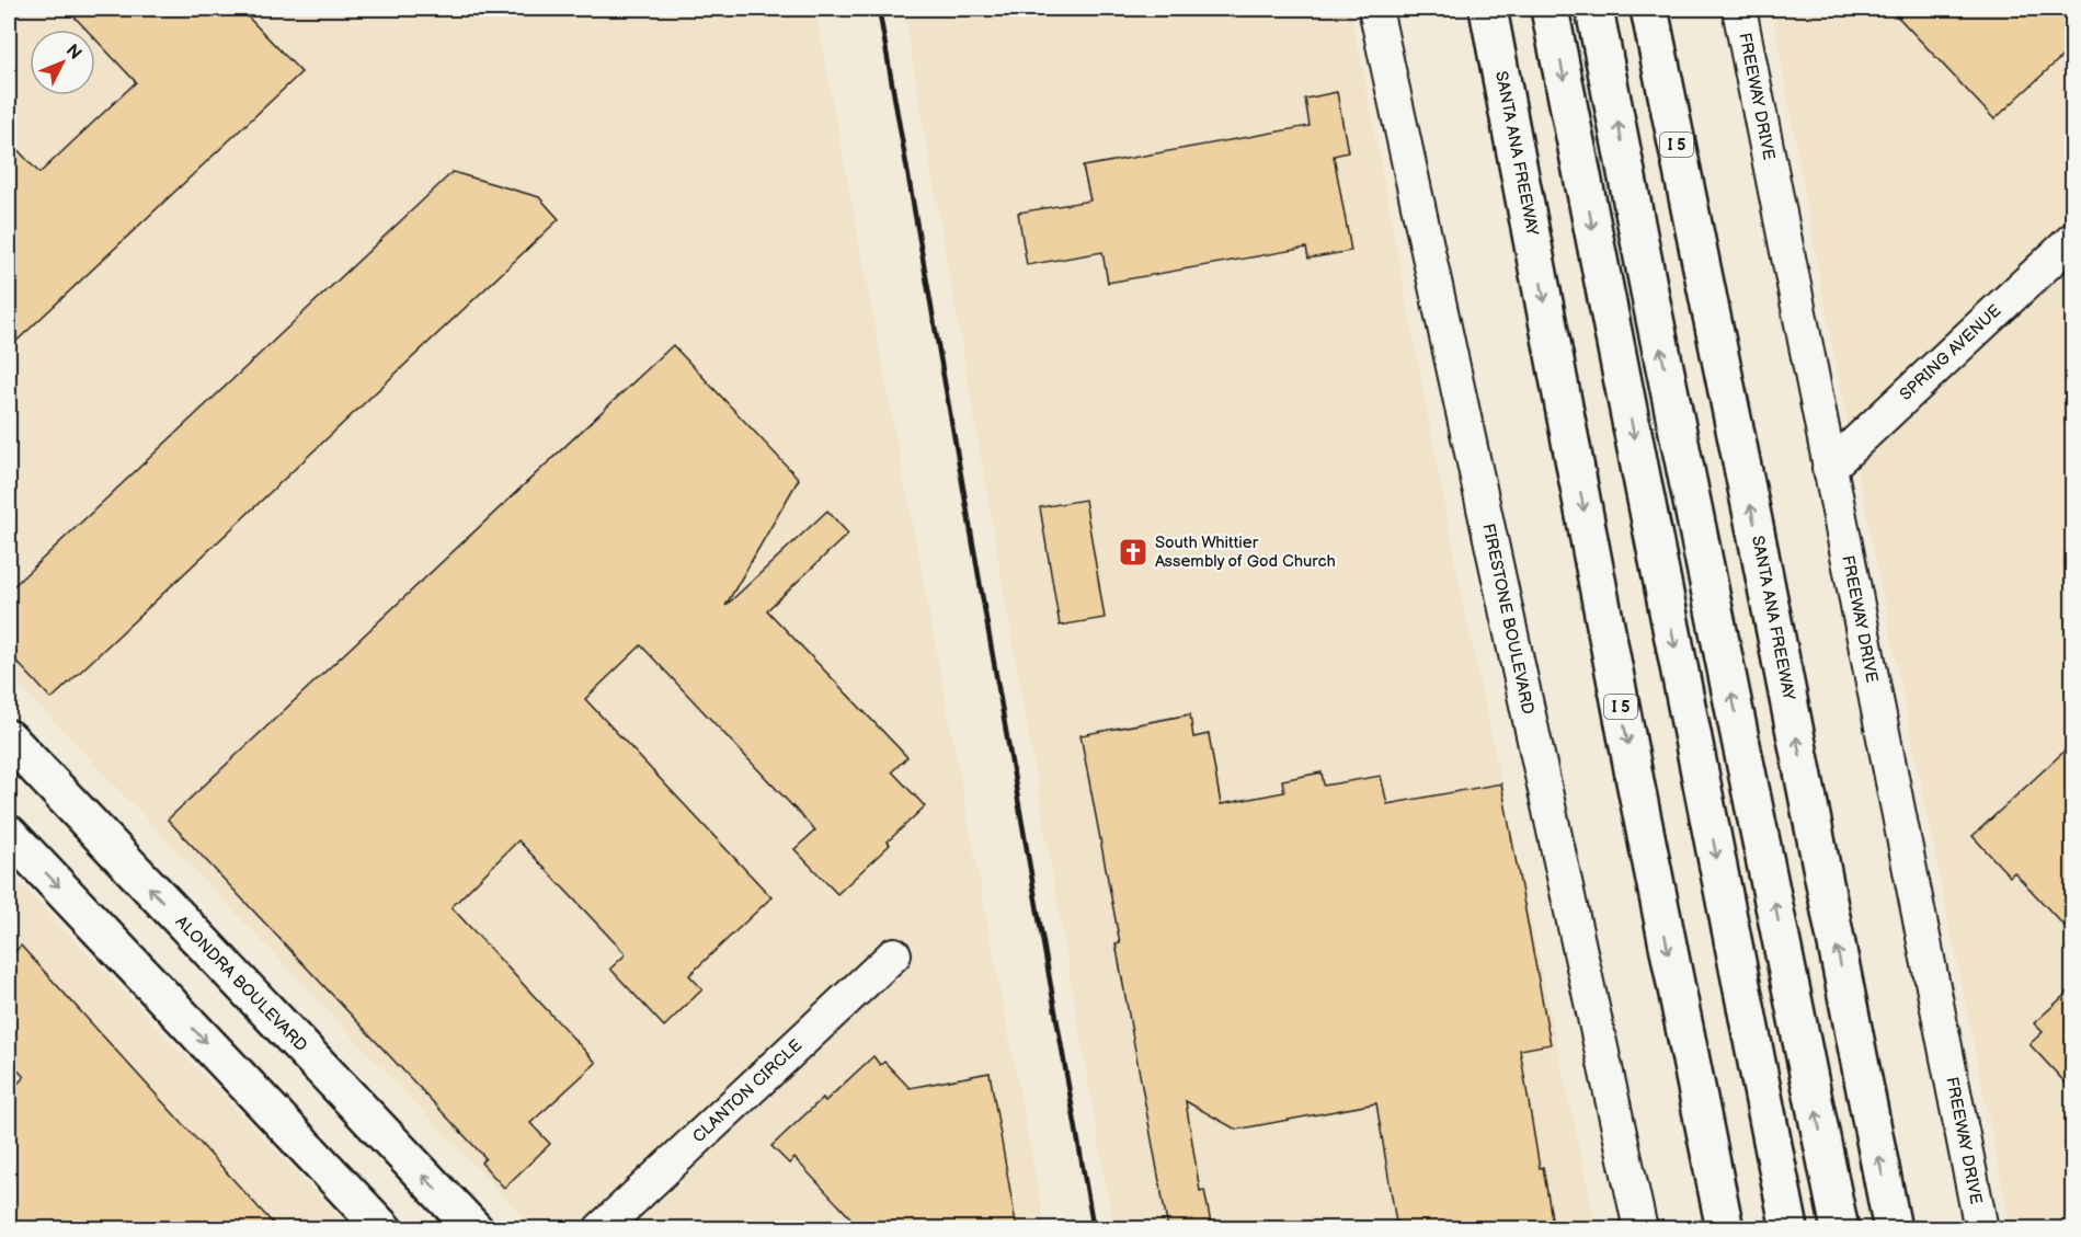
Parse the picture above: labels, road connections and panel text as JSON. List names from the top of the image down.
{
  "streets": {
    "main road": ["I 5", "SANTA ANA FREEWAY", "ALONDRA BOULEVARD"],
    "street": [
      "FREEWAY DRIVE",
      "SPRING AVENUE",
      "FIRESTONE BOULEVARD",
      "CLANTON CIRCLE"
    ]
  },
  "crossings": [
    ["FREEWAY DRIVE", "SPRING AVENUE"]
  ],
  "places": {
    "church": ["South Whittier Assembly of God Church"]
  },
  "north": "top right"
}
